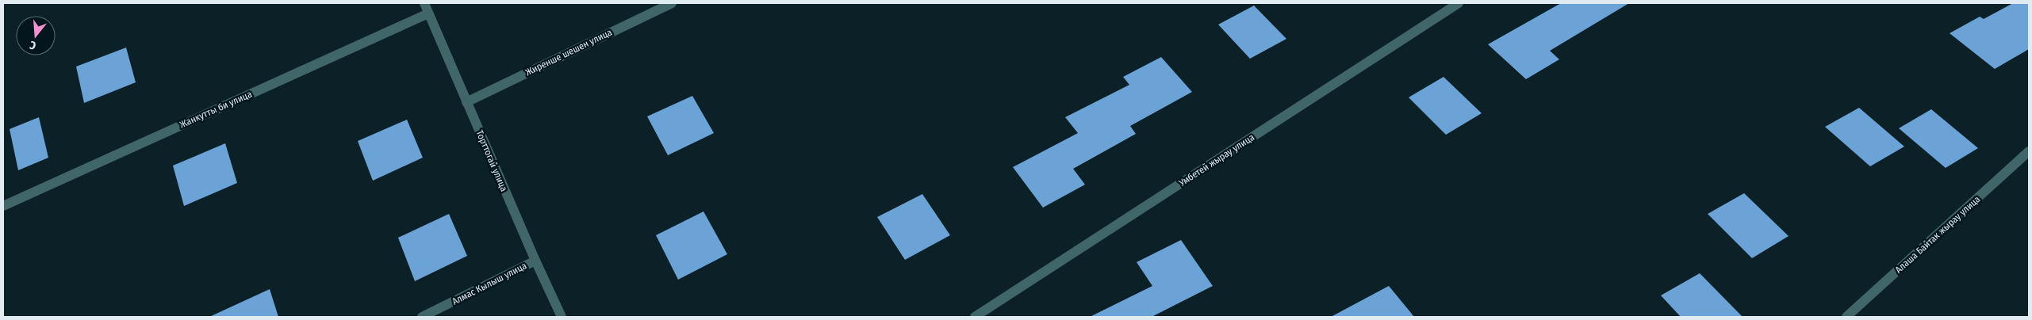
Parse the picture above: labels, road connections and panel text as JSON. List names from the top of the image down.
{
  "streets": {
    "street": [
      "Жиренше шешен улица",
      "Жанкутты би улица",
      "Умбетей жырау улица",
      "Торттогай улица",
      "Алаша Байтак жырау улица",
      "Алмас Кылыш улица"
    ]
  },
  "crossings": [
    ["Жиренше шешен улица", "Торттогай улица"],
    ["Жанкутты би улица", "Торттогай улица"],
    ["Торттогай улица", "Алмас Кылыш улица"]
  ],
  "north": "bottom"
}
